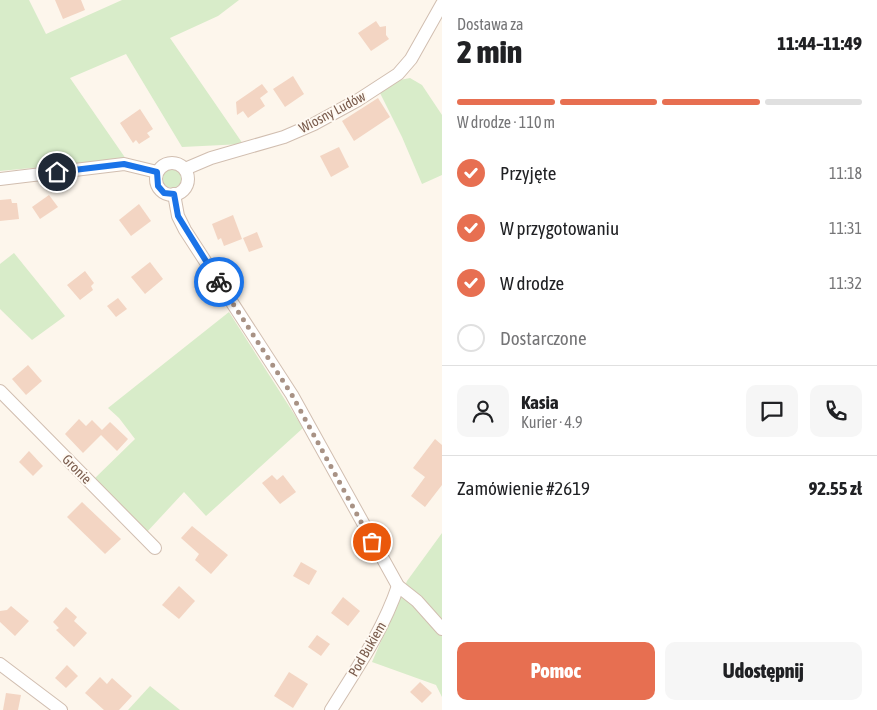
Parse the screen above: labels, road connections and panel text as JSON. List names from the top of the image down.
{
  "streets": {
    "street": ["Wiosny Ludów", "Gronie", "Pod Bukiem"]
  },
  "page": {
    "heading": ["2 min", "Dostawa za", "11:44–11:49"],
    "panel": [
      "Kasia",
      "Kurier · 4.9",
      "Zamówienie #2619",
      "92.55 zł"
    ],
    "bar": "W drodze · 110 m",
    "list": [
      ["Przyjęte", "11:18"],
      ["W przygotowaniu", "11:31"],
      ["W drodze", "11:32"],
      "Dostarczone"
    ],
    "buttons": ["Pomoc", "Udostępnij"]
  }
}
